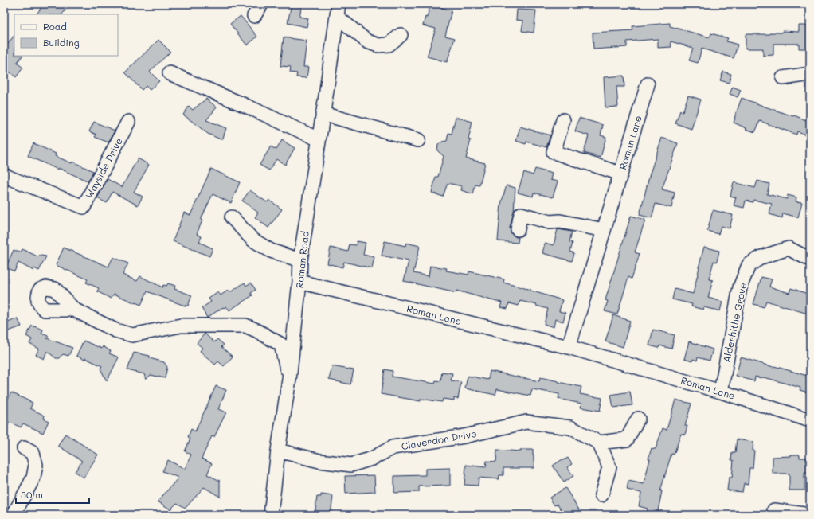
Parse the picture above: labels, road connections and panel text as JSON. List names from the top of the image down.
{
  "streets": {
    "street": [
      "Roman Lane",
      "Wayside Drive",
      "Roman Road",
      "Alderhithe Grove",
      "Claverdon Drive"
    ]
  },
  "crossings": [
    ["Roman Lane", "Roman Road"],
    ["Roman Lane", "Alderhithe Grove"],
    ["Roman Road", "Claverdon Drive"]
  ],
  "legend": ["Road", "Building"],
  "scale_bar": "50 m"
}
